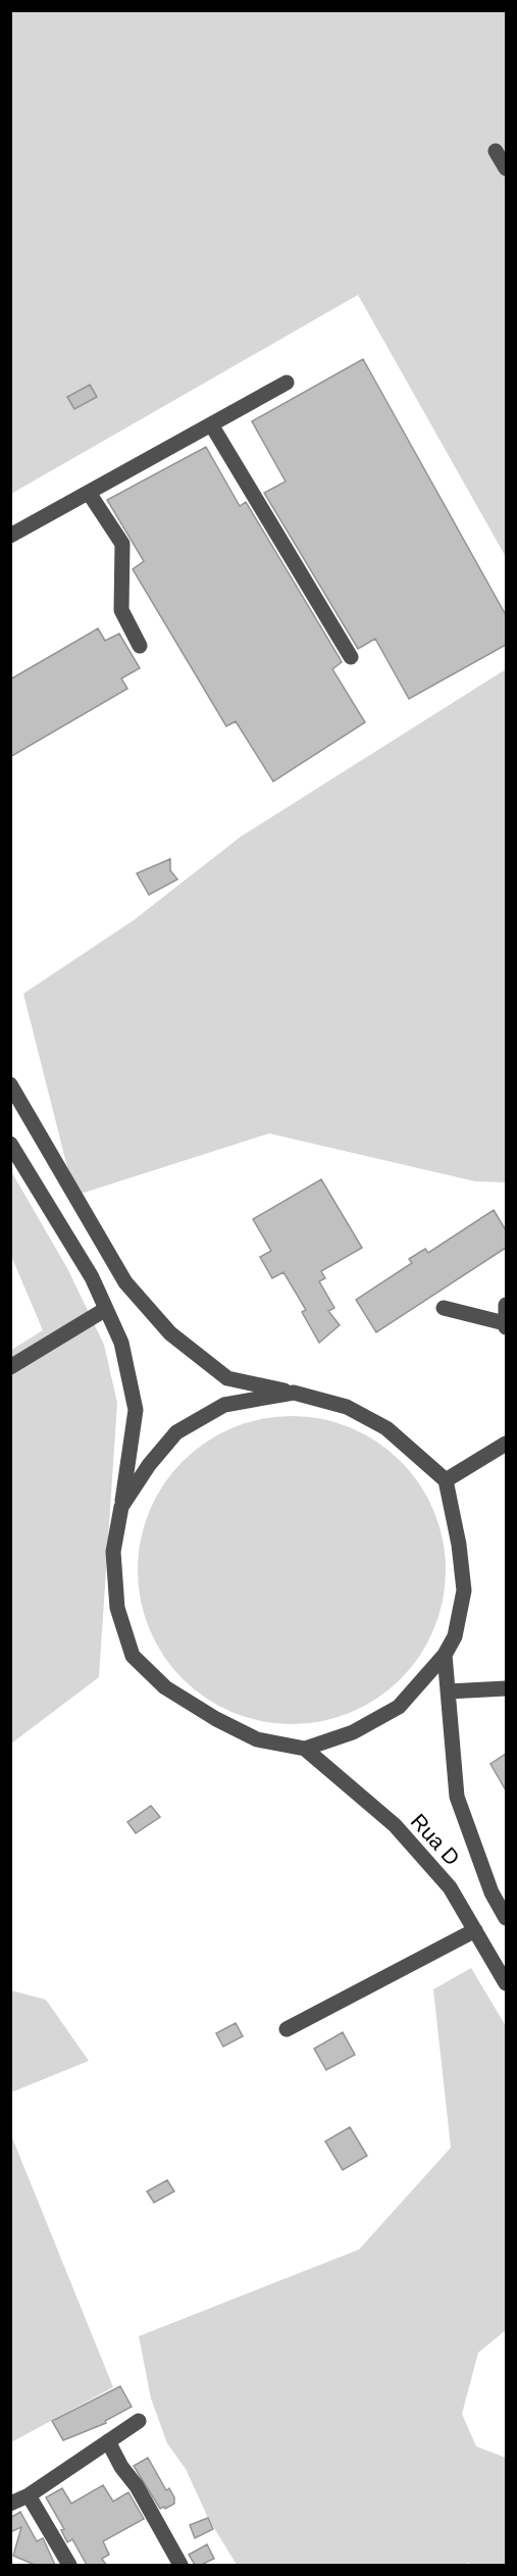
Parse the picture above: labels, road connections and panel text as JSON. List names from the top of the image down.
{
  "streets": {
    "street": ["Rua D"]
  }
}
